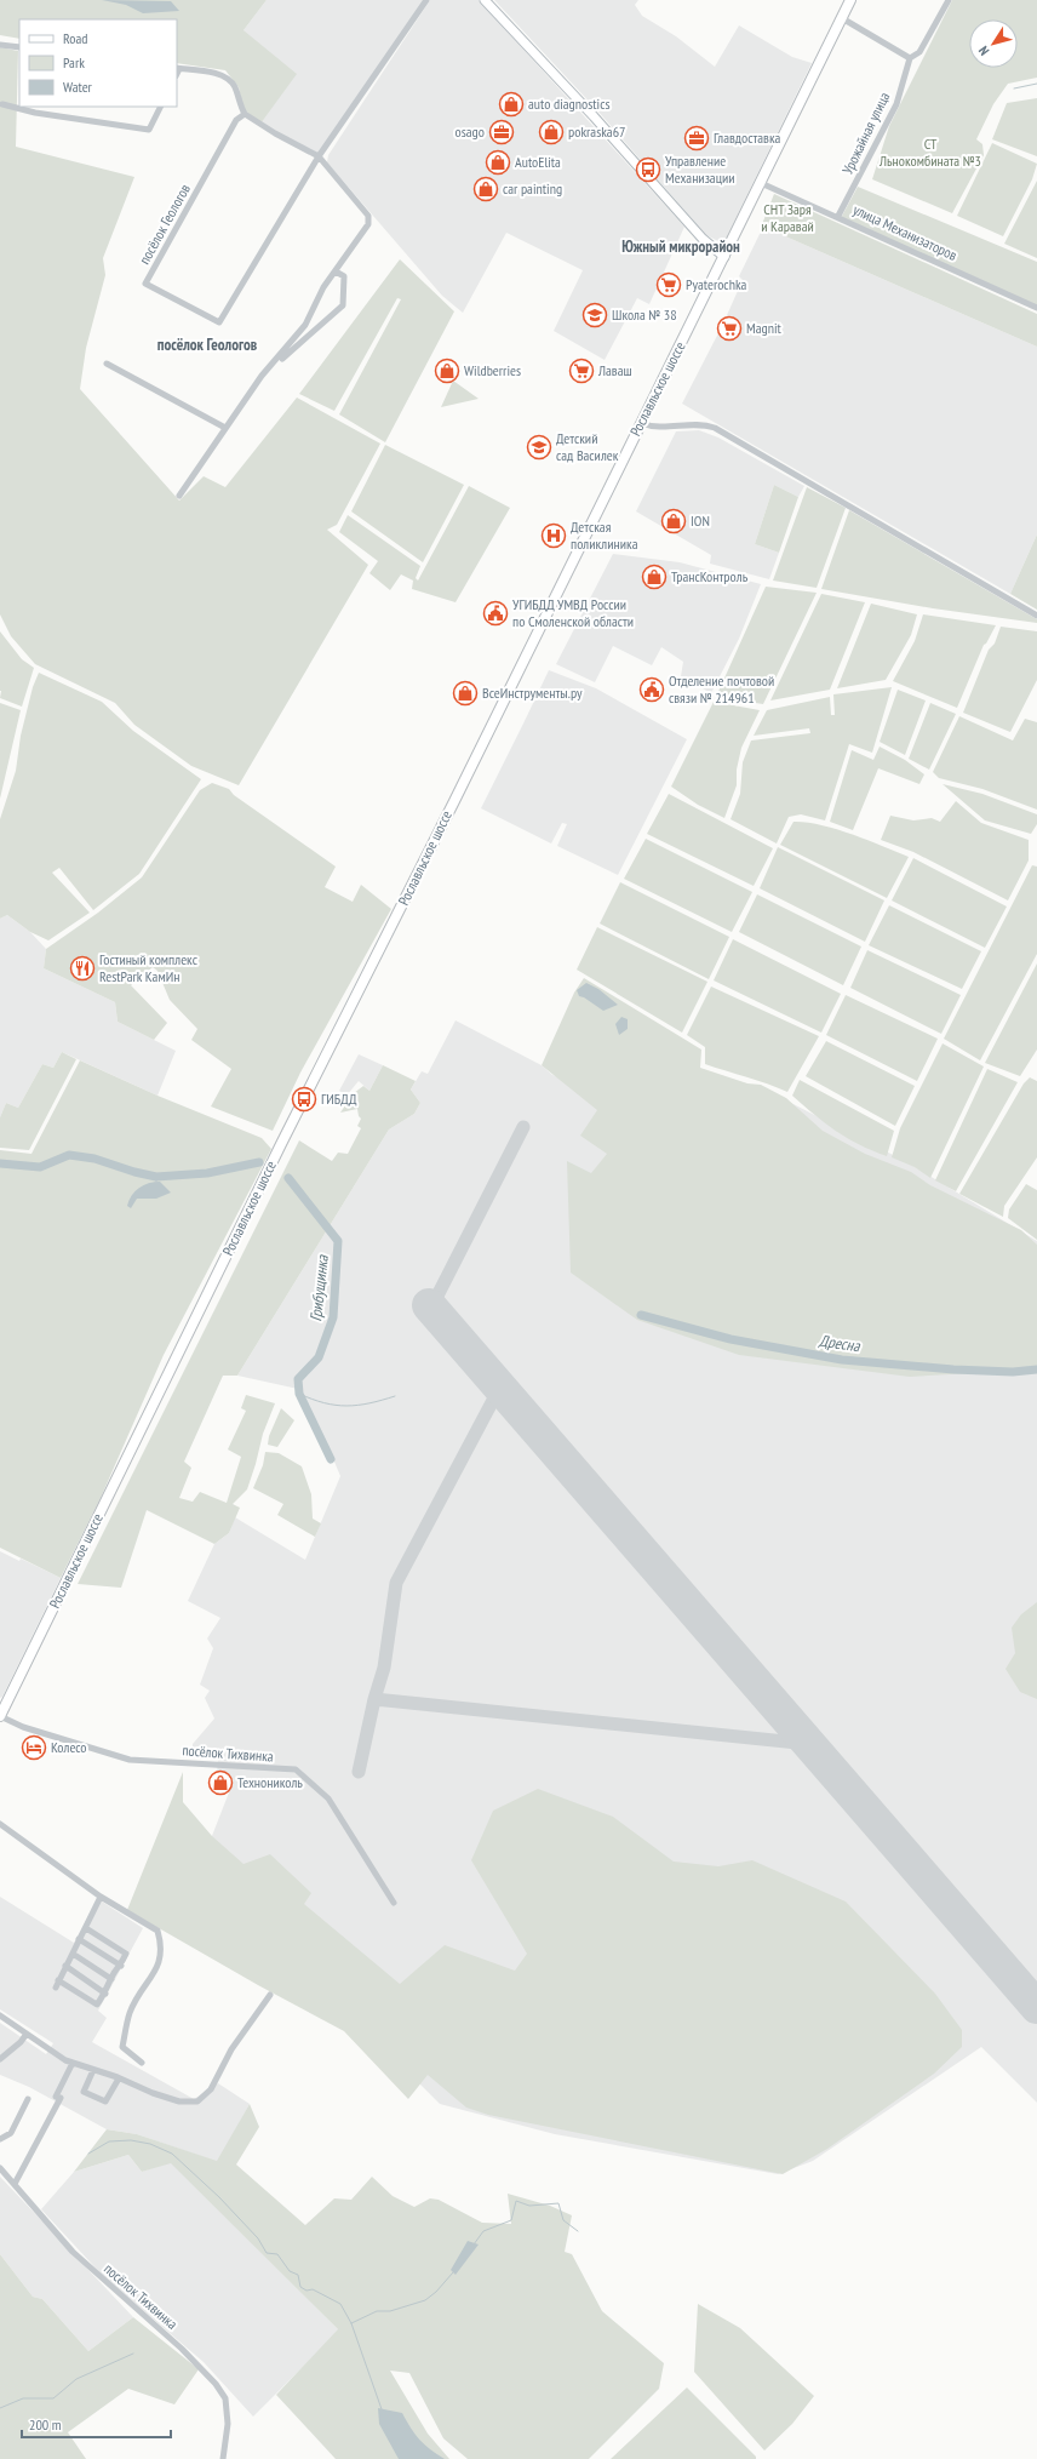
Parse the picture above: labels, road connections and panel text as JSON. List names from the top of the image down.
{
  "streets": {
    "main road": ["Рославльское шоссе"],
    "street": [
      "Урожайная улица",
      "посёлок Геологов",
      "улица Механизаторов",
      "посёлок Тихвинка"
    ]
  },
  "crossings": [
    ["Урожайная улица", "улица Механизаторов"],
    ["улица Механизаторов", "Рославльское шоссе"],
    ["Рославльское шоссе", "посёлок Тихвинка"]
  ],
  "districts": ["Южный микрорайон", "посёлок Геологов"],
  "water": ["Грибущинка", "Дресна"],
  "parks": ["СТ Льнокомбината №3", "СНТ Заря и Каравай"],
  "places": {
    "shop": [
      "auto diagnostics",
      "pokraska67",
      "AutoElita",
      "car painting",
      "Wildberries",
      "ION",
      "ТрансКонтроль",
      "ВсеИнструменты.ру",
      "Технониколь"
    ],
    "office": ["osago", "Главдоставка"],
    "bus stop": ["Управление Механизации", "ГИБДД"],
    "supermarket": ["Pyaterochka", "Magnit", "Лаваш"],
    "school or university": ["Школа № 38", "Детский сад Василек"],
    "hospital": ["Детская поликлиника"],
    "public building": ["УГИБДД УМВД России по Смоленской области", "Отделение почтовой связи № 214961"],
    "restaurant": ["Гостиный комплекс RestPark КамИн"],
    "hotel": ["Колесо"]
  },
  "legend": ["Road", "Park", "Water"],
  "scale_bar": "200 m",
  "north": "bottom left"
}
